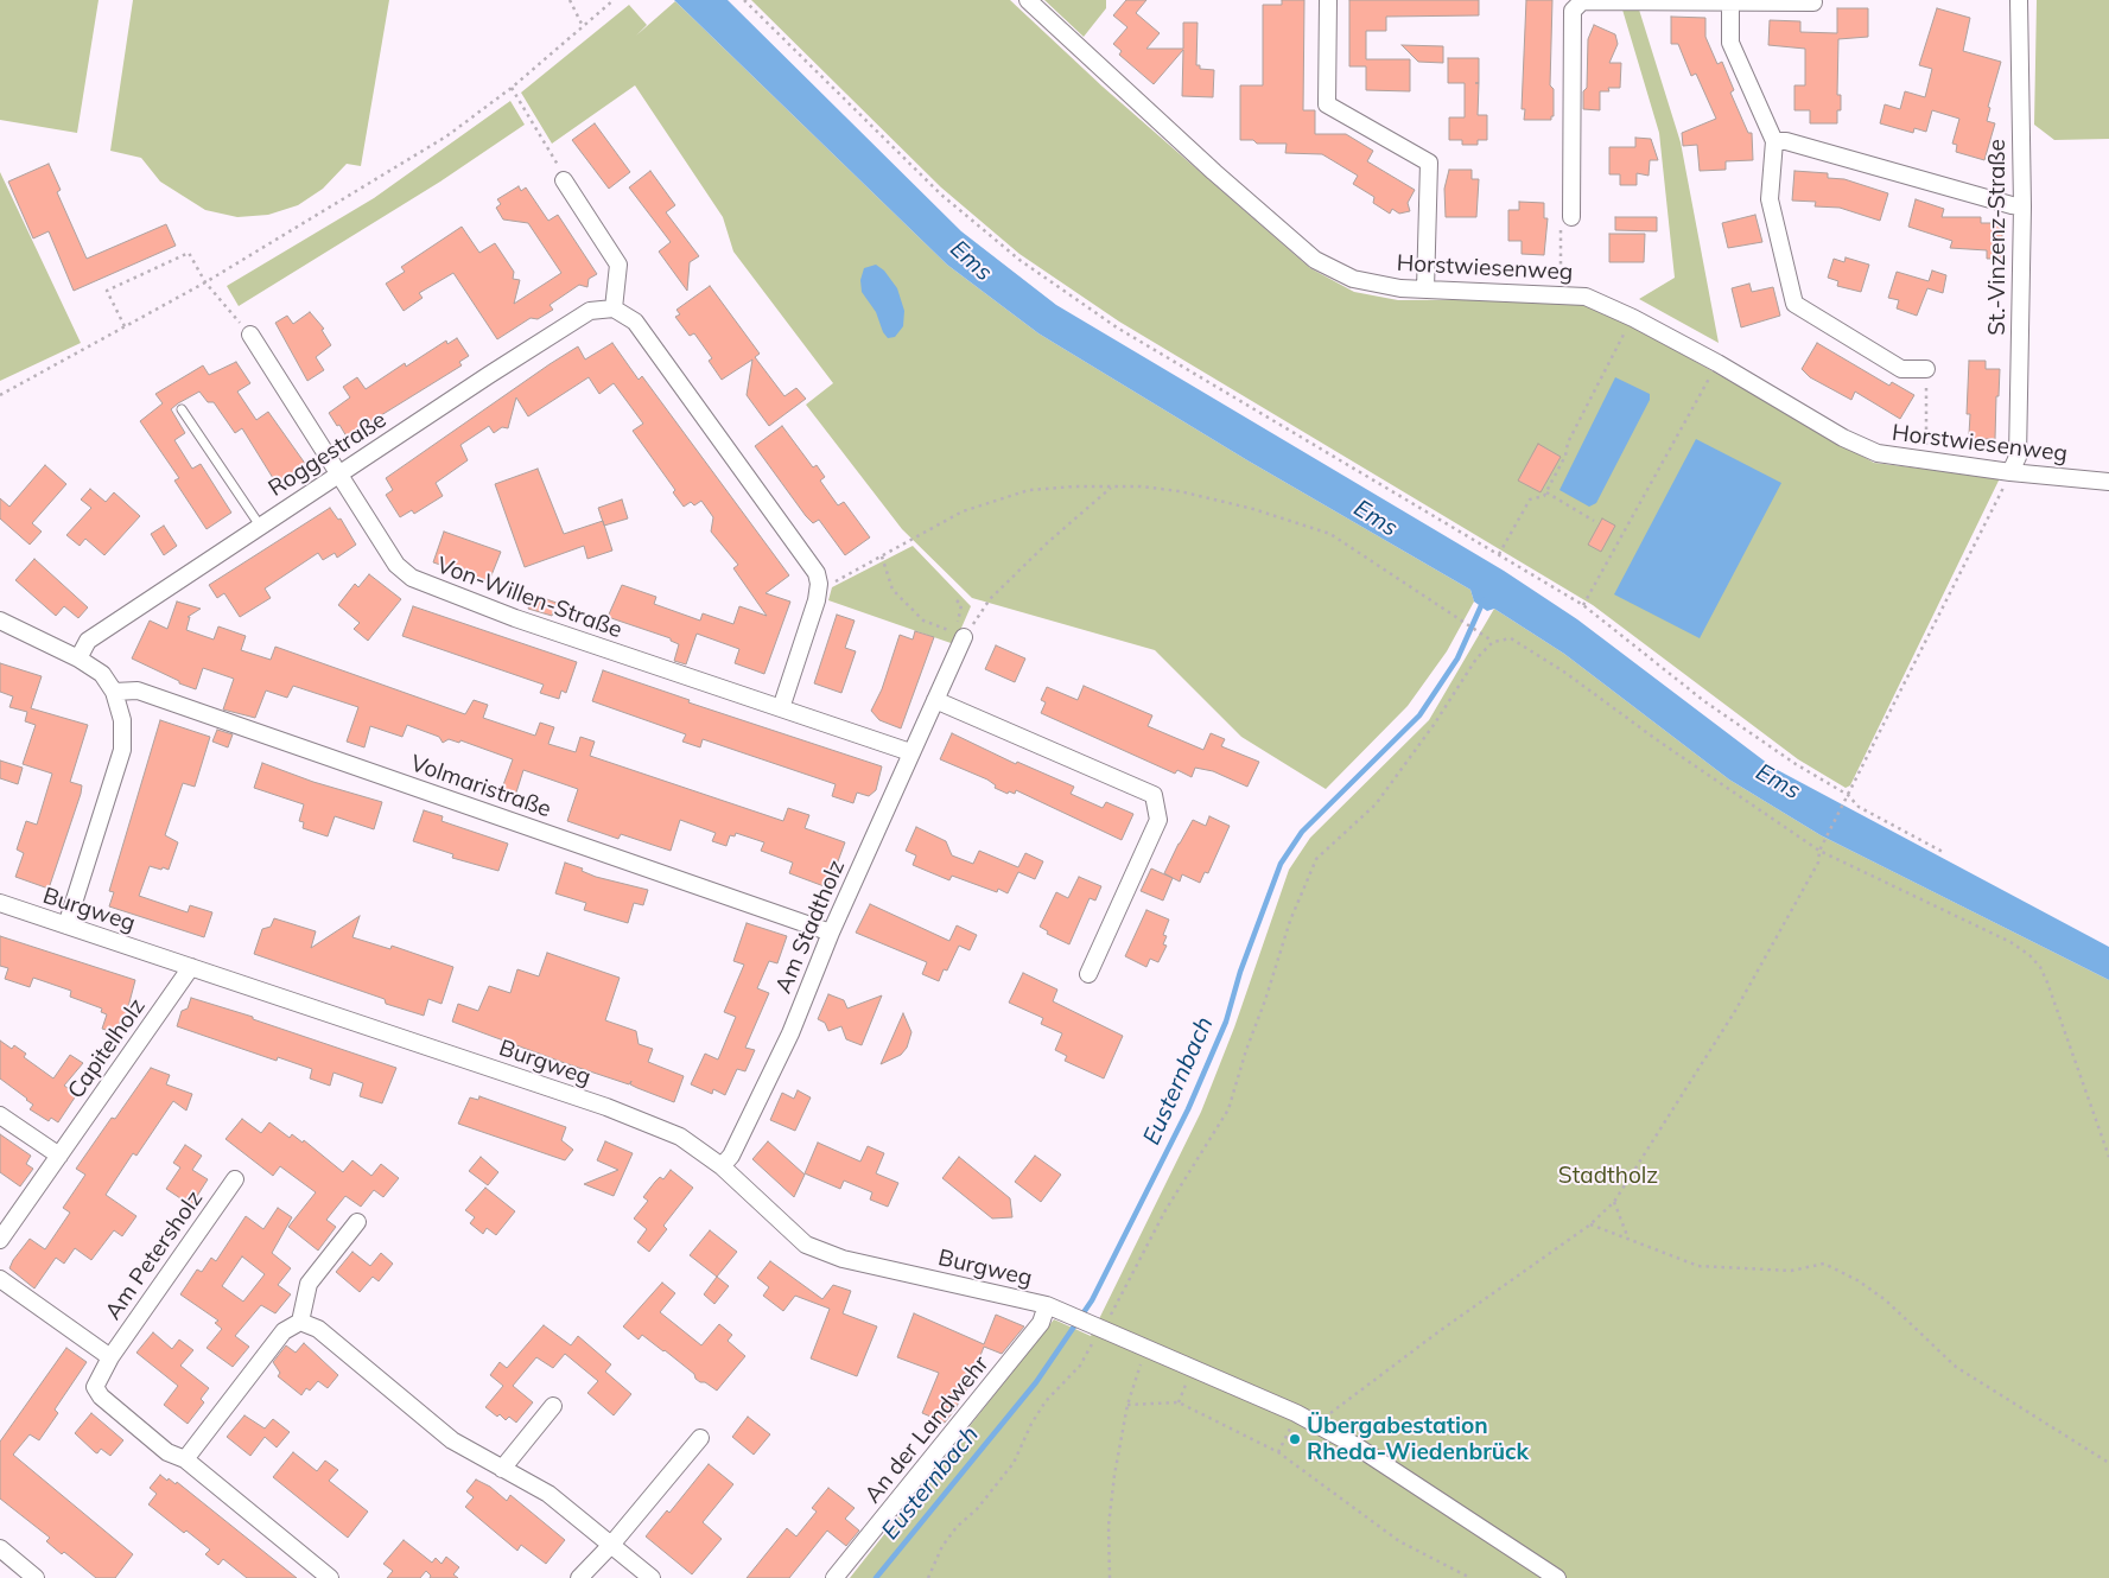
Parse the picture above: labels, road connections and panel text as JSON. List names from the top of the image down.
{
  "streets": {
    "street": [
      "St.-Vinzenz-Straße",
      "Horstwiesenweg",
      "Roggestraße",
      "Von-Willen-Straße",
      "Volmaristraße",
      "Burgweg",
      "Am Stadtholz",
      "Capitelholz",
      "Am Petersholz",
      "An der Landwehr"
    ]
  },
  "crossings": [
    ["St.-Vinzenz-Straße", "Horstwiesenweg"],
    ["Roggestraße", "Von-Willen-Straße"],
    ["Von-Willen-Straße", "Am Stadtholz"],
    ["Volmaristraße", "Am Stadtholz"],
    ["Burgweg", "Am Stadtholz"],
    ["Burgweg", "Capitelholz"],
    ["Burgweg", "An der Landwehr"]
  ],
  "water": ["Ems", "Eusternbach"],
  "parks": ["Stadtholz"],
  "places": ["Übergabestation Rheda-Wiedenbrück"]
}
